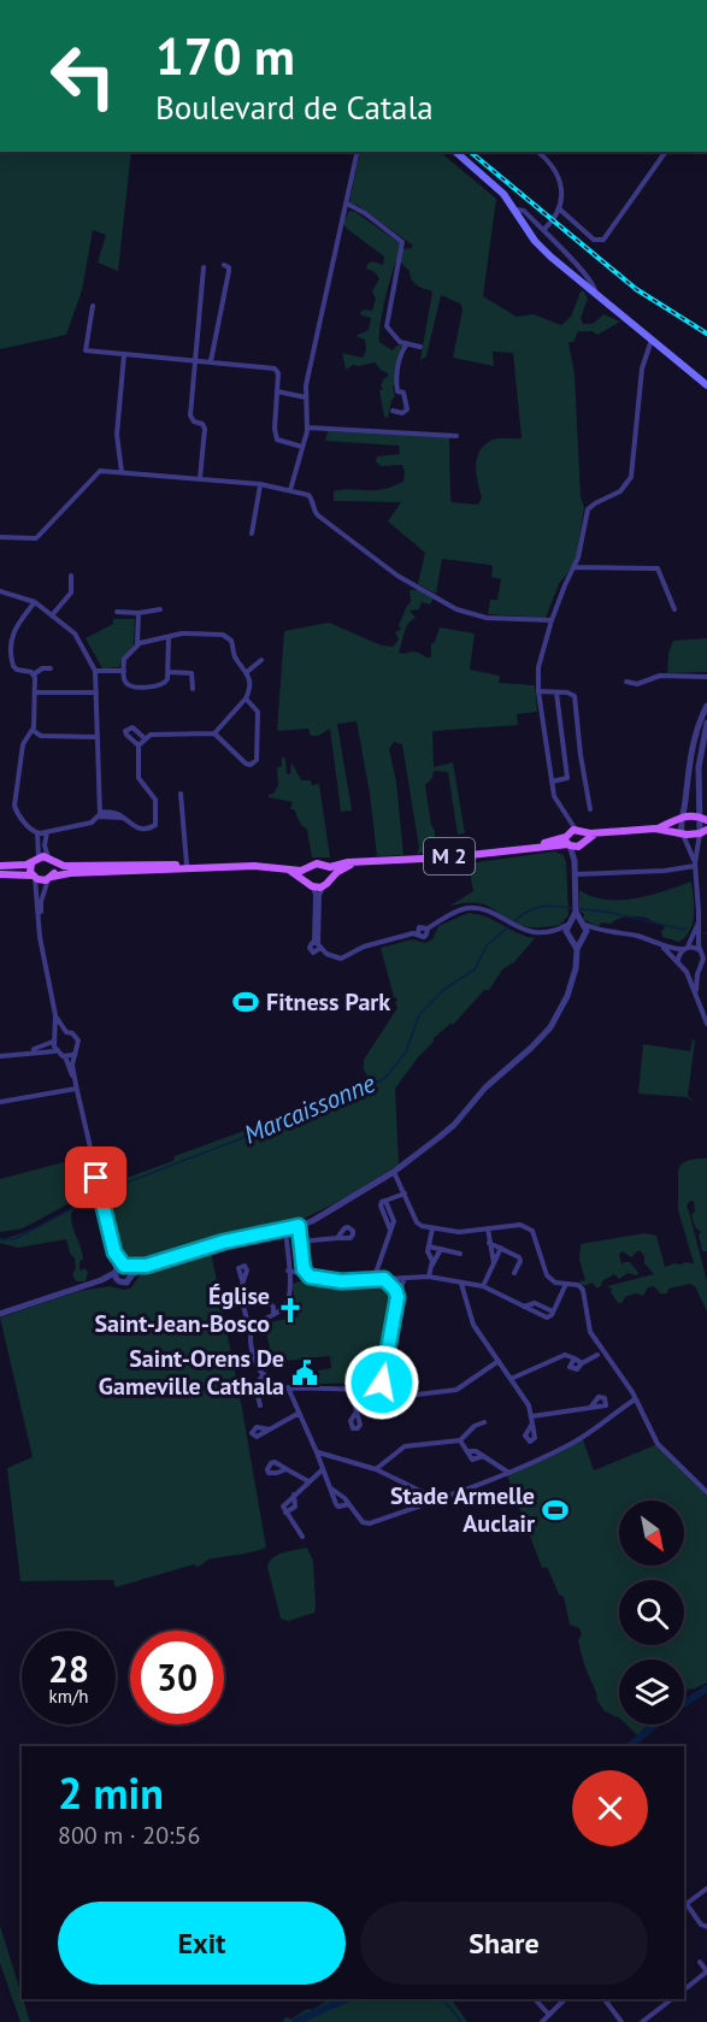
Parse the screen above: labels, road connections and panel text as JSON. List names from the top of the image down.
{
  "streets": {
    "main road": ["M 2"]
  },
  "water": ["Marcaissonne"],
  "places": {
    "sports": ["Fitness Park", "Stade Armelle Auclair"],
    "church": ["Église Saint-Jean-Bosco"],
    "public building": ["Saint-Orens De Gameville Cathala"]
  },
  "north": "bottom right",
  "page": {
    "turn": ["170 m", "Boulevard de Catala"],
    "speed": "28 km/h",
    "limit": "30",
    "heading": ["2 min", "800 m · 20:56"],
    "buttons": ["Exit", "Share"]
  }
}
